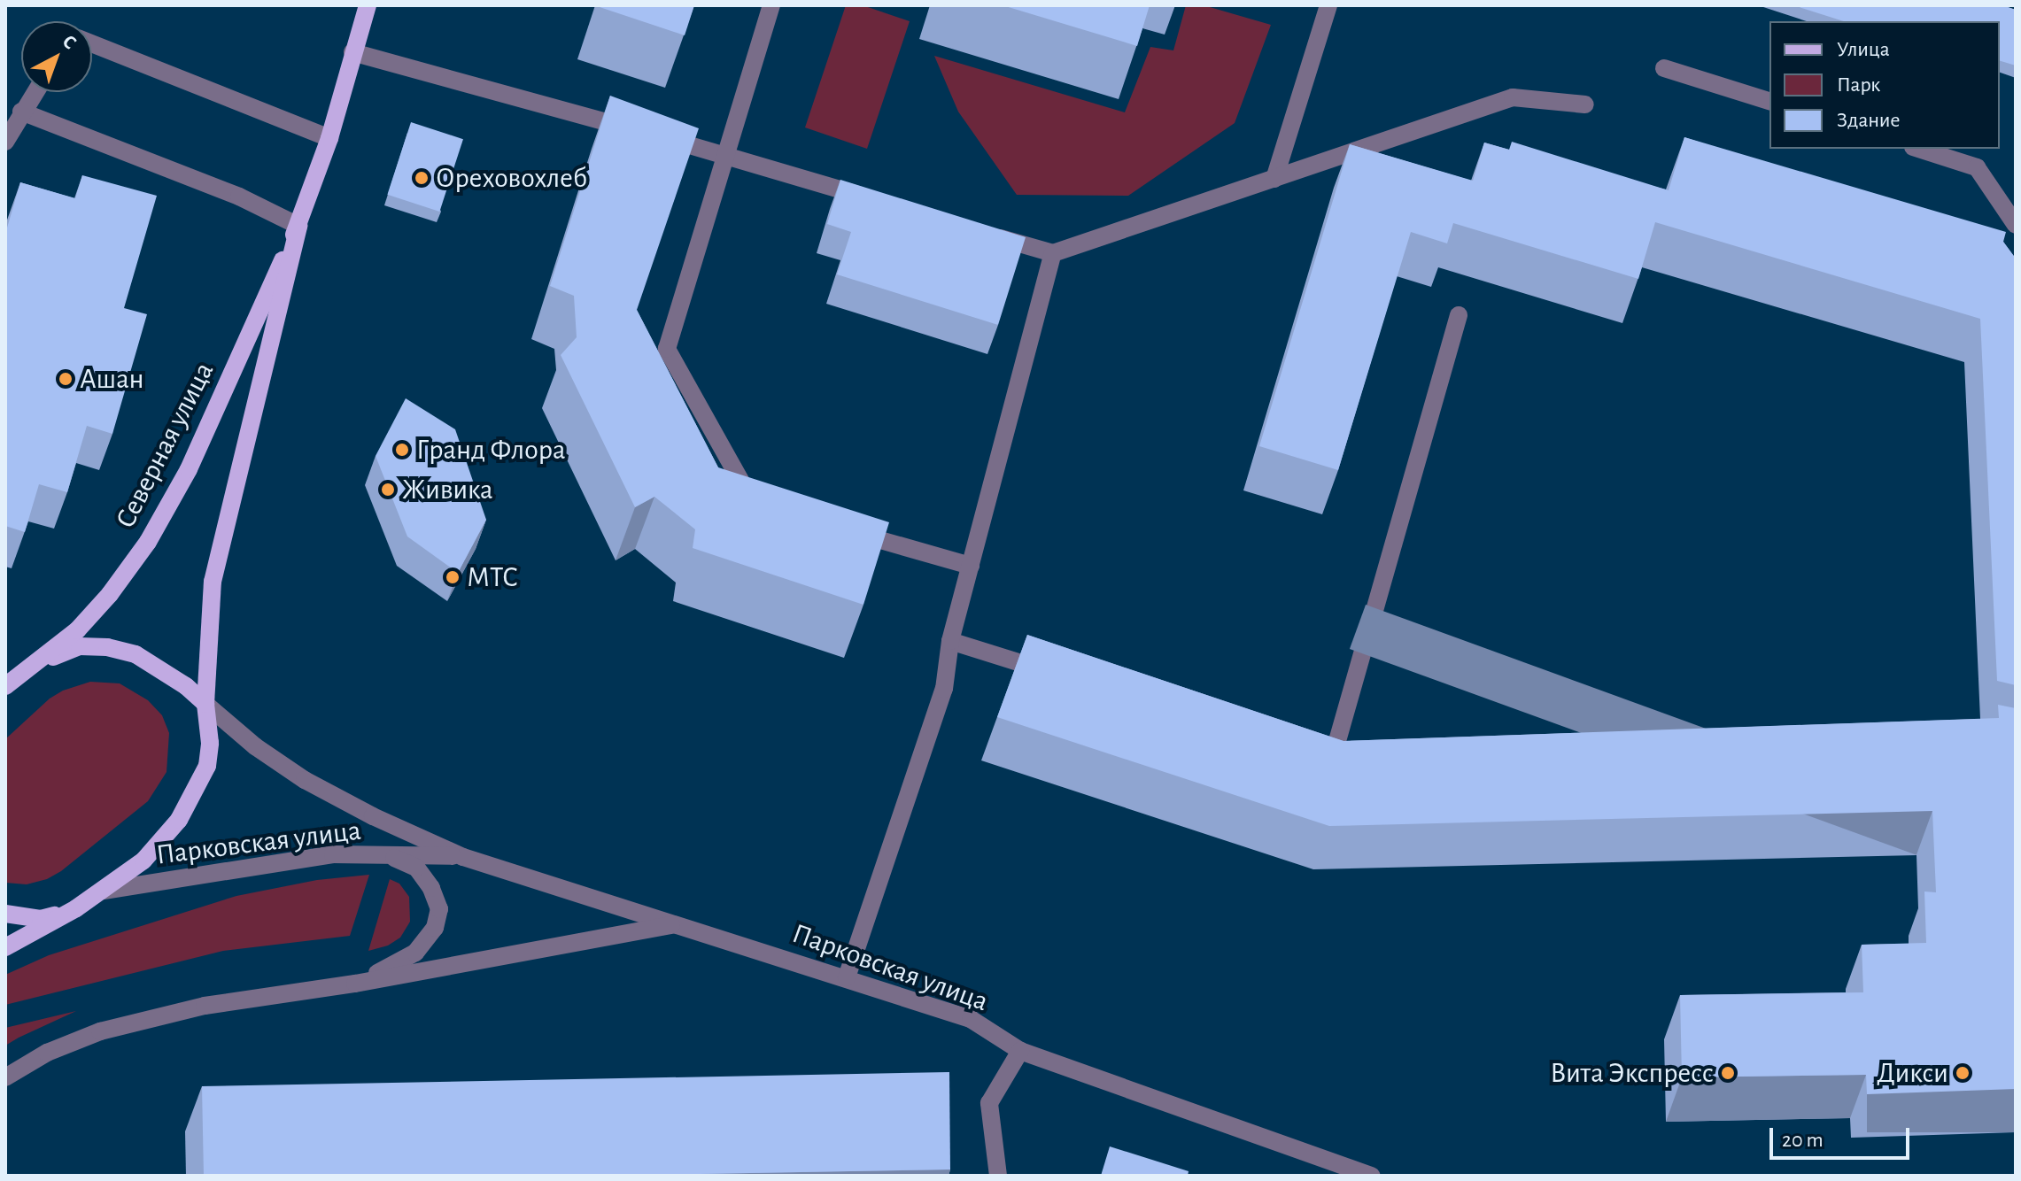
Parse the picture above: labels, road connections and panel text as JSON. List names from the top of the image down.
{
  "streets": {
    "main road": ["Северная улица"],
    "street": ["Парковская улица"]
  },
  "crossings": [
    ["Северная улица", "Парковская улица"]
  ],
  "places": [
    "Ореховохлеб",
    "Ашан",
    "Гранд Флора",
    "Живика",
    "МТС",
    "Вита Экспресс",
    "Дикси"
  ],
  "legend": ["Улица", "Парк", "Здание"],
  "scale_bar": "20 m",
  "north": "top right"
}
